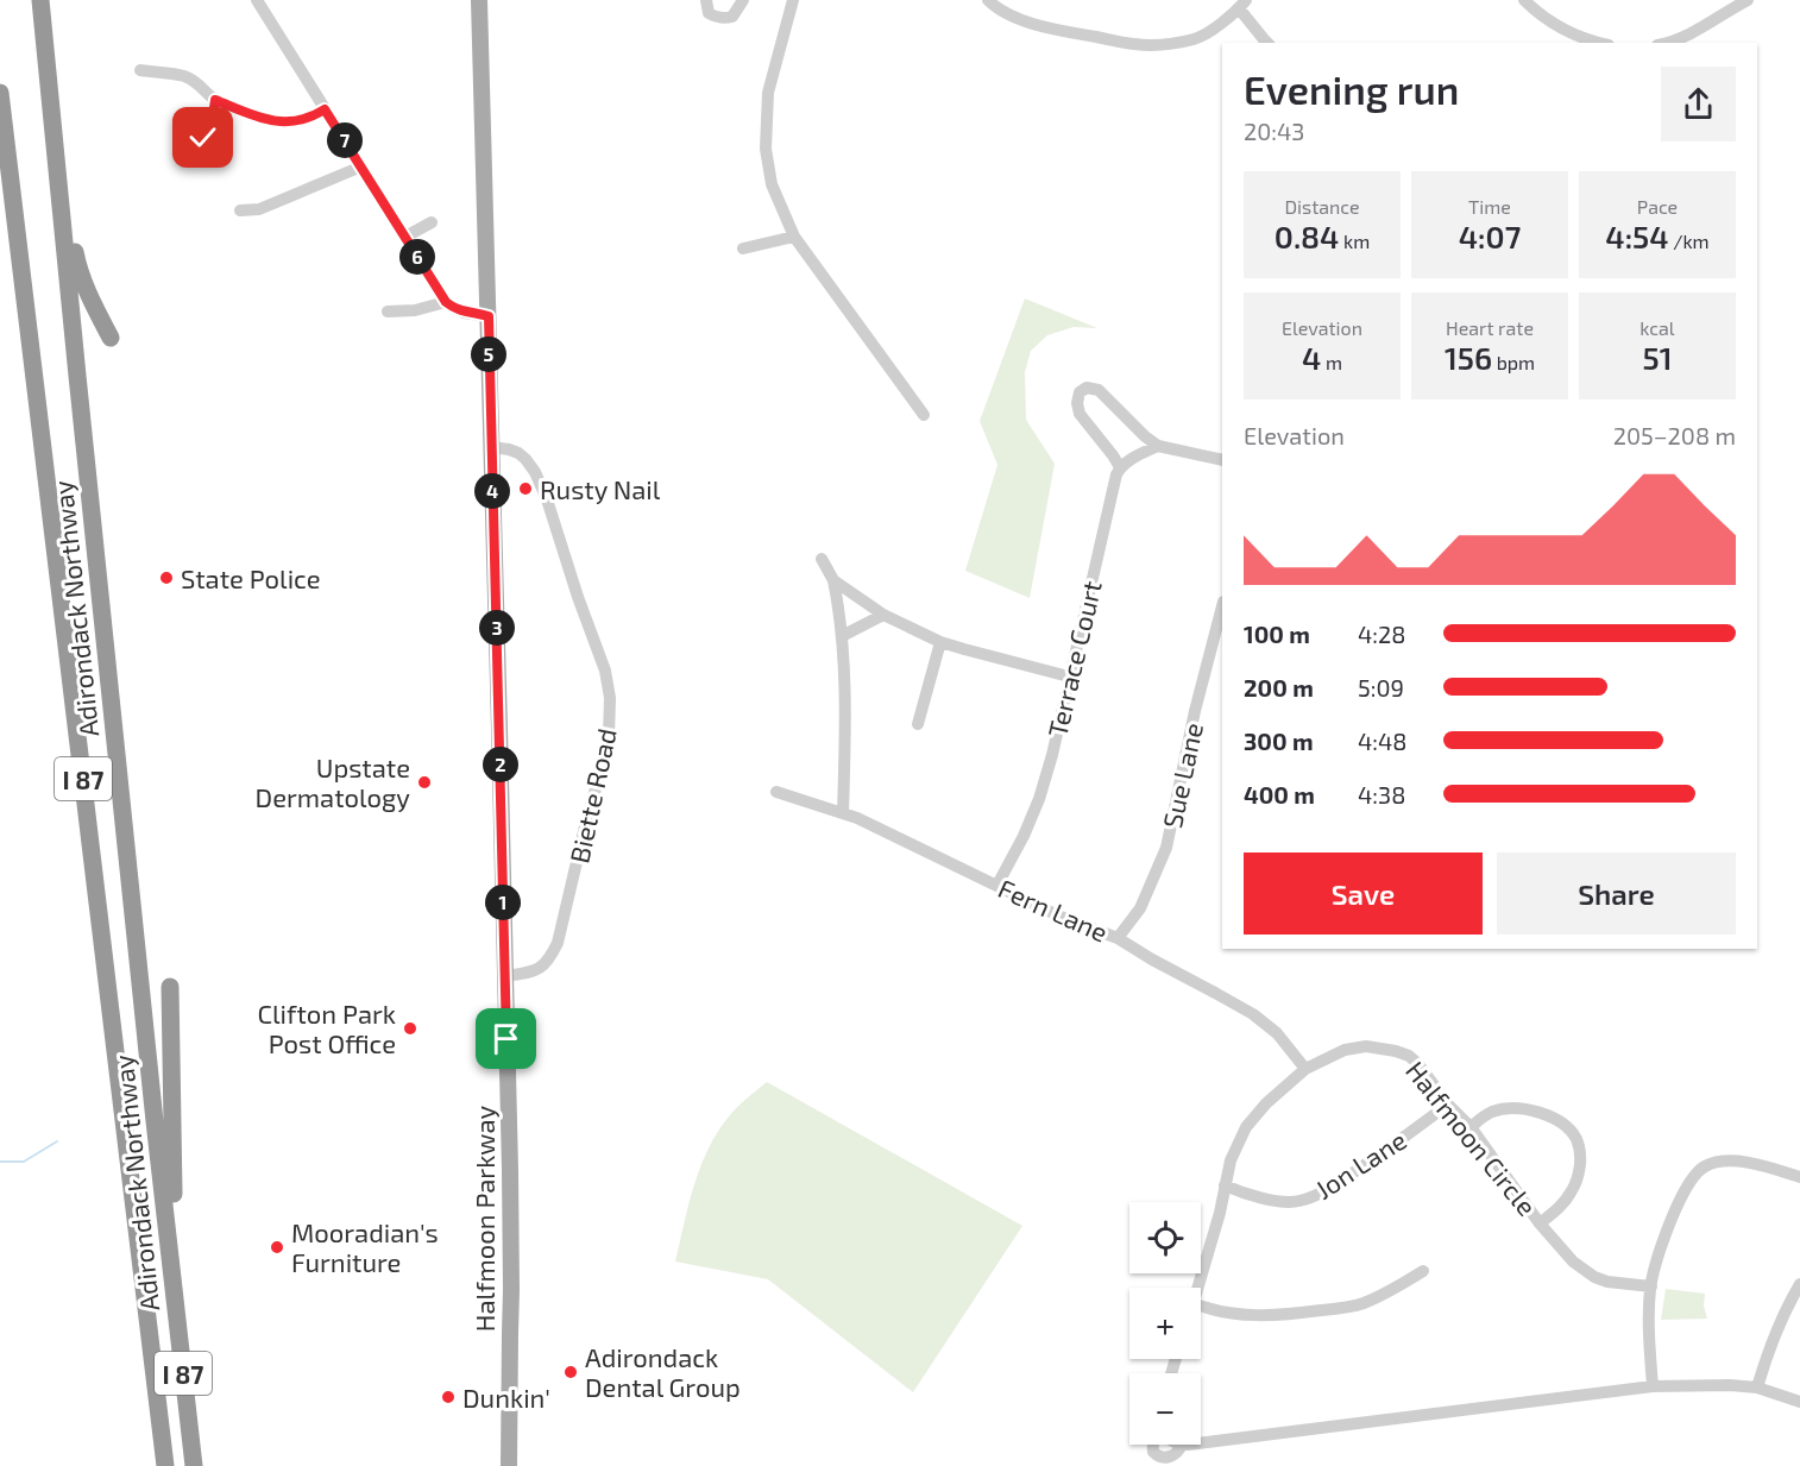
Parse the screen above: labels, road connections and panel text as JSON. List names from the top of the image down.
{
  "streets": {
    "highway": ["Adirondack Northway", "I 87"],
    "main road": ["Halfmoon Parkway"],
    "street": [
      "Terrace Court",
      "Sue Lane",
      "Biette Road",
      "Fern Lane",
      "Halfmoon Circle",
      "Jon Lane"
    ]
  },
  "crossings": [
    ["Terrace Court", "Fern Lane"],
    ["Sue Lane", "Fern Lane"],
    ["Biette Road", "Halfmoon Parkway"],
    ["Fern Lane", "Halfmoon Circle"],
    ["Halfmoon Circle", "Jon Lane"]
  ],
  "places": [
    "Rusty Nail",
    "State Police",
    "Upstate Dermatology",
    "Clifton Park Post Office",
    "Mooradian's Furniture",
    "Adirondack Dental Group",
    "Dunkin'"
  ],
  "page": {
    "heading": ["Evening run", "20:43"],
    "pins": [
      "7",
      "6",
      "5",
      "4",
      "3",
      "2",
      "1"
    ],
    "stats": [
      ["Distance", "0.84 km"],
      ["Time", "4:07"],
      ["Pace", "4:54 /km"],
      ["Elevation", "4 m"],
      ["Heart rate", "156 bpm"],
      ["kcal", "51"]
    ],
    "chart": ["Elevation", "205–208 m"],
    "list": [
      {
        "name": "100 m",
        "note": "4:28"
      },
      {
        "name": "200 m",
        "note": "5:09"
      },
      {
        "name": "300 m",
        "note": "4:48"
      },
      {
        "name": "400 m",
        "note": "4:38"
      }
    ],
    "buttons": ["Save", "Share"],
    "map_buttons": ["+", "−"]
  }
}
